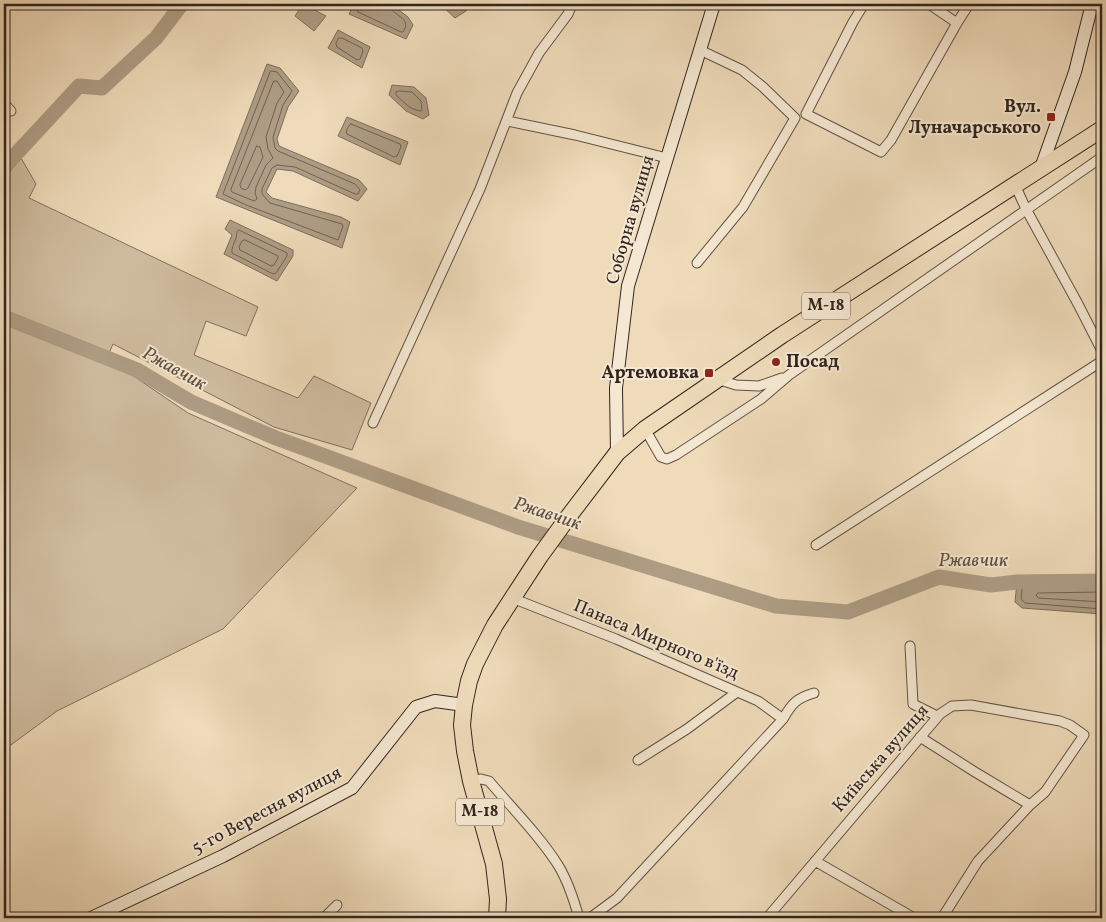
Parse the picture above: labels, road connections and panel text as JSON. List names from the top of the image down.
{
  "streets": {
    "highway": ["М-18"],
    "street": [
      "Соборна вулиця",
      "Панаса Мирного в'їзд",
      "Київська вулиця",
      "5-го Вересня вулиця"
    ]
  },
  "crossings": [
    ["Соборна вулиця", "М-18"],
    ["М-18", "Панаса Мирного в'їзд"],
    ["М-18", "5-го Вересня вулиця"]
  ],
  "water": ["Ржавчик"],
  "places": {
    "transit": ["Вул. Луначарського", "Артемовка"],
    "other": ["Посад"]
  }
}
